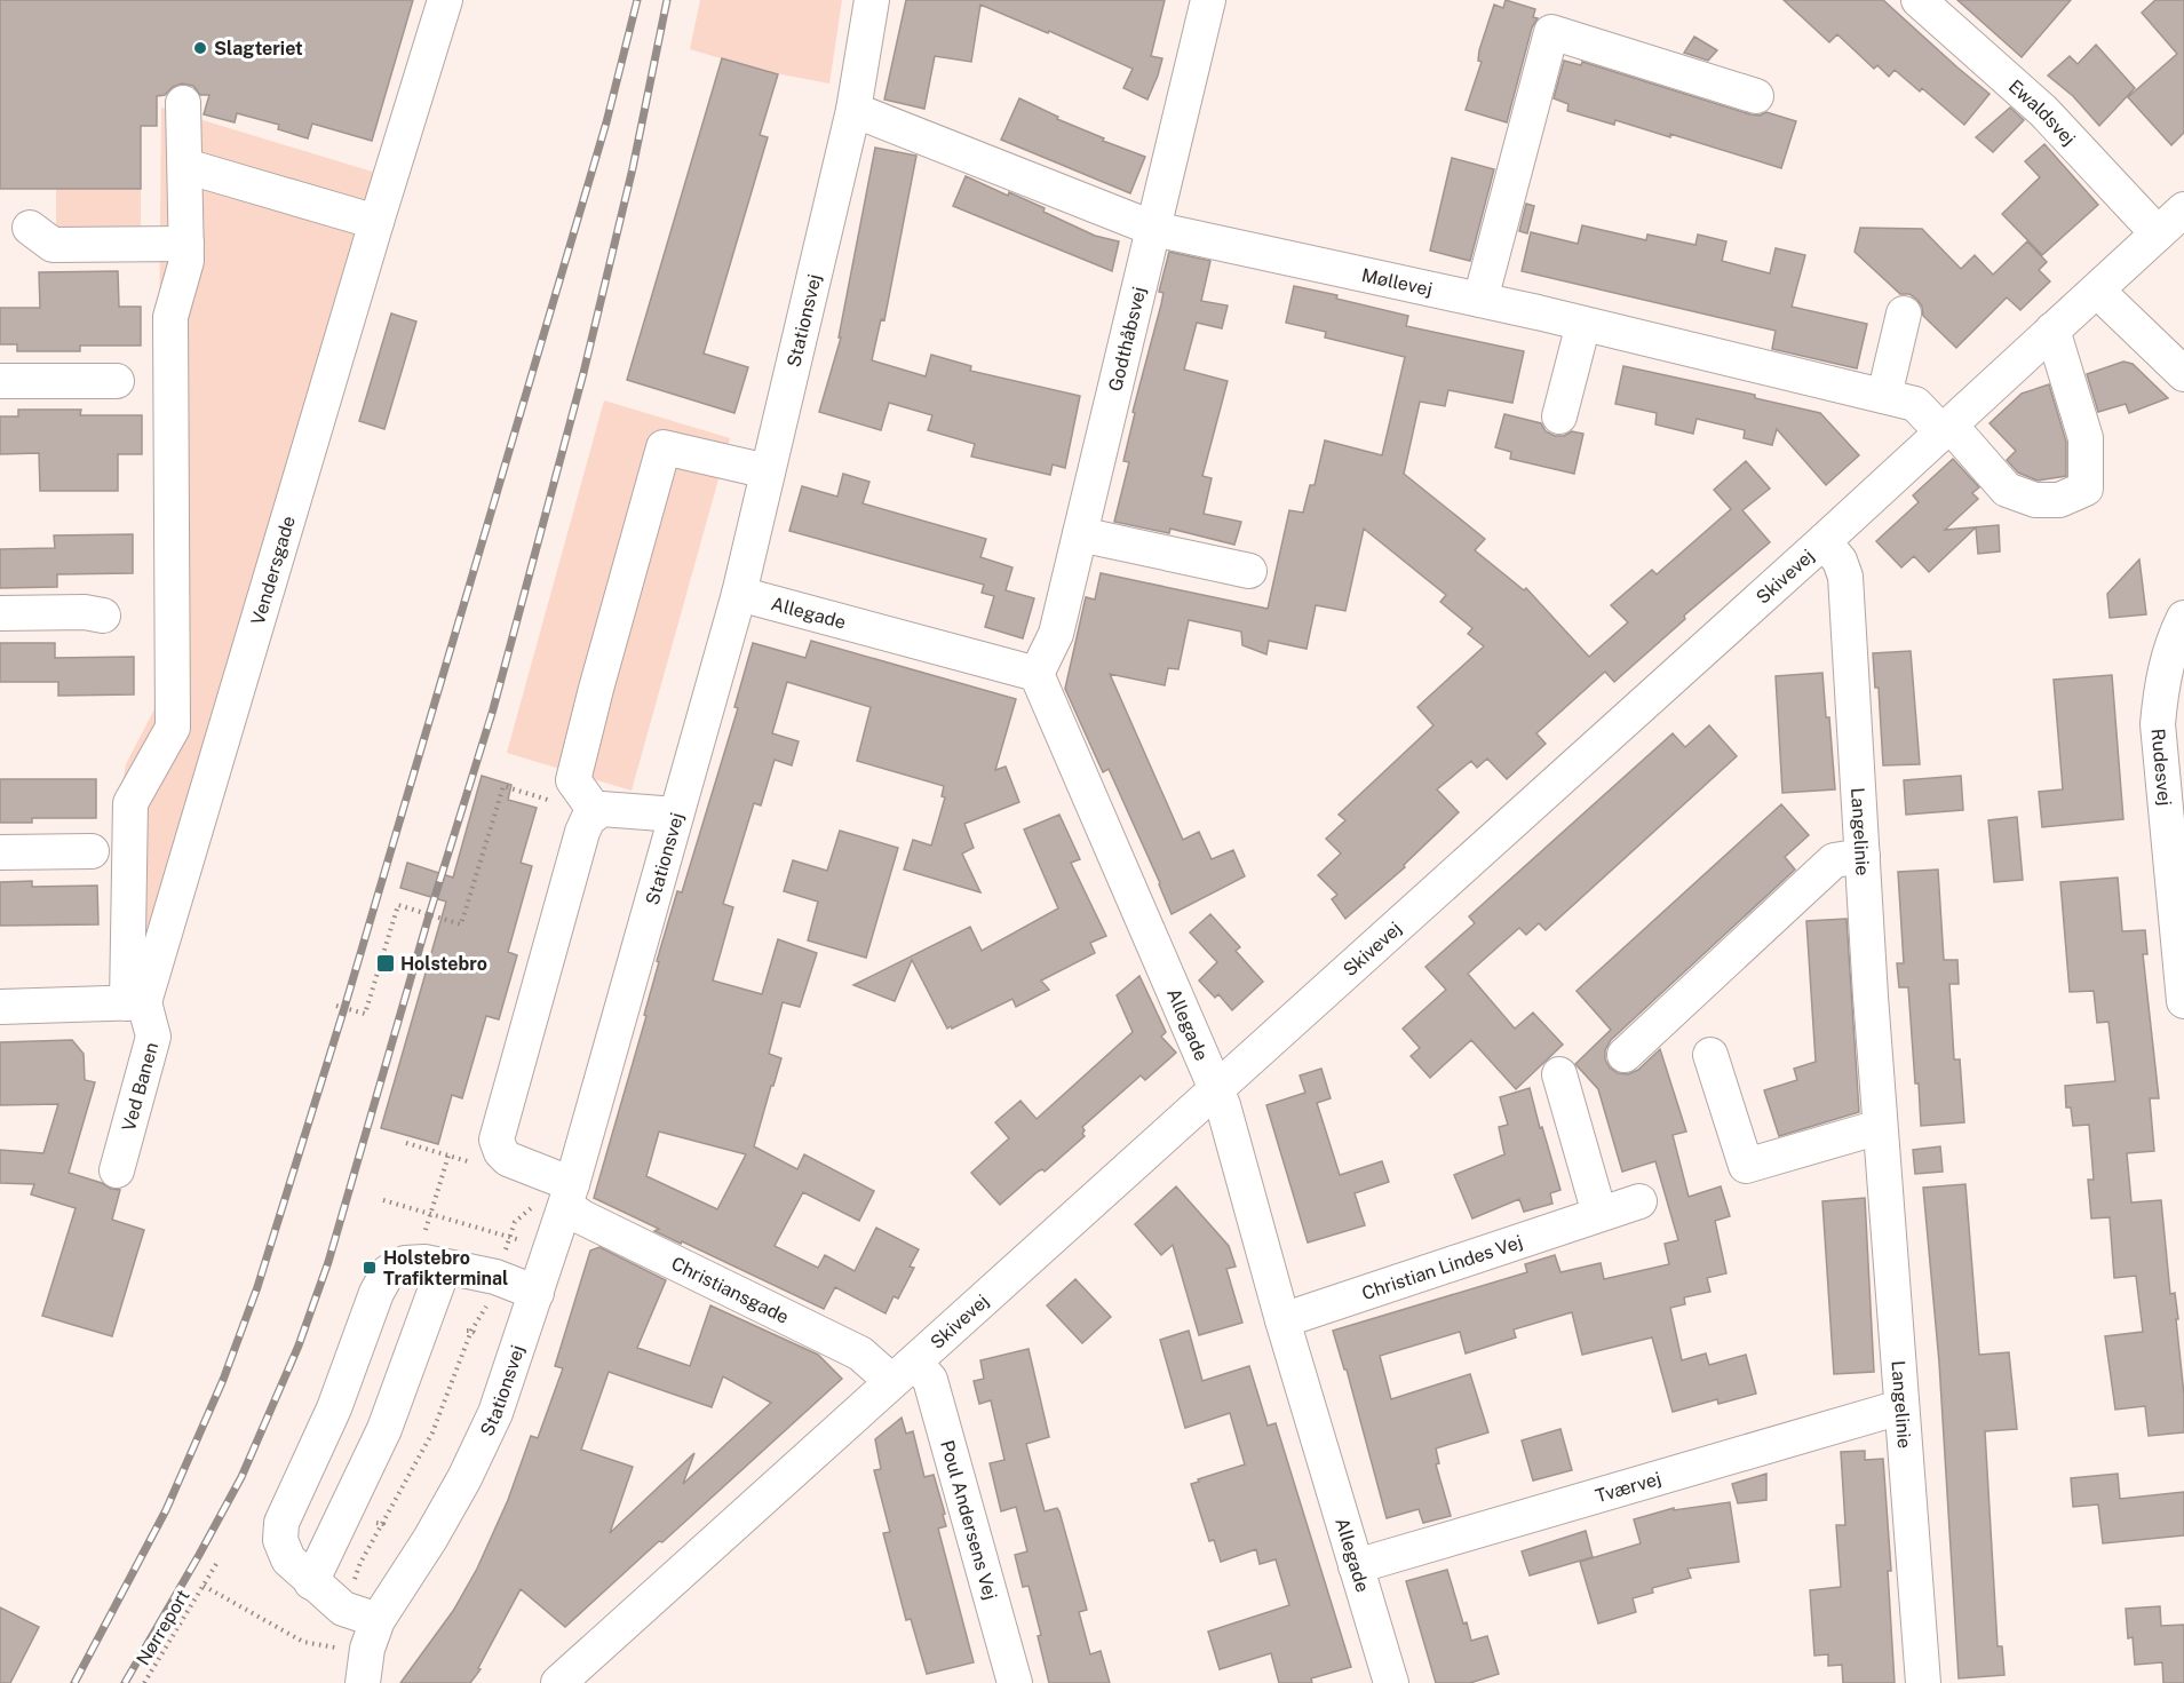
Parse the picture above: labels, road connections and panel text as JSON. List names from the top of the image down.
{
  "streets": {
    "street": [
      "Ewaldsvej",
      "Møllevej",
      "Stationsvej",
      "Godthåbsvej",
      "Vendersgade",
      "Skivevej",
      "Allegade",
      "Rudesvej",
      "Langelinie",
      "Ved Banen",
      "Christian Lindes Vej",
      "Christiansgade",
      "Tværvej",
      "Poul Andersens Vej"
    ],
    "path": ["Nørreport"]
  },
  "crossings": [
    ["Ewaldsvej", "Skivevej"],
    ["Møllevej", "Stationsvej"],
    ["Møllevej", "Godthåbsvej"],
    ["Møllevej", "Skivevej"],
    ["Stationsvej", "Allegade"],
    ["Stationsvej", "Christiansgade"],
    ["Godthåbsvej", "Allegade"],
    ["Vendersgade", "Ved Banen"],
    ["Skivevej", "Allegade"],
    ["Skivevej", "Langelinie"],
    ["Skivevej", "Christiansgade"],
    ["Skivevej", "Poul Andersens Vej"],
    ["Allegade", "Christian Lindes Vej"],
    ["Allegade", "Tværvej"],
    ["Langelinie", "Tværvej"],
    ["Christiansgade", "Poul Andersens Vej"]
  ],
  "places": {
    "other": ["Slagteriet"],
    "transit": ["Holstebro", "Holstebro Trafikterminal"]
  }
}
